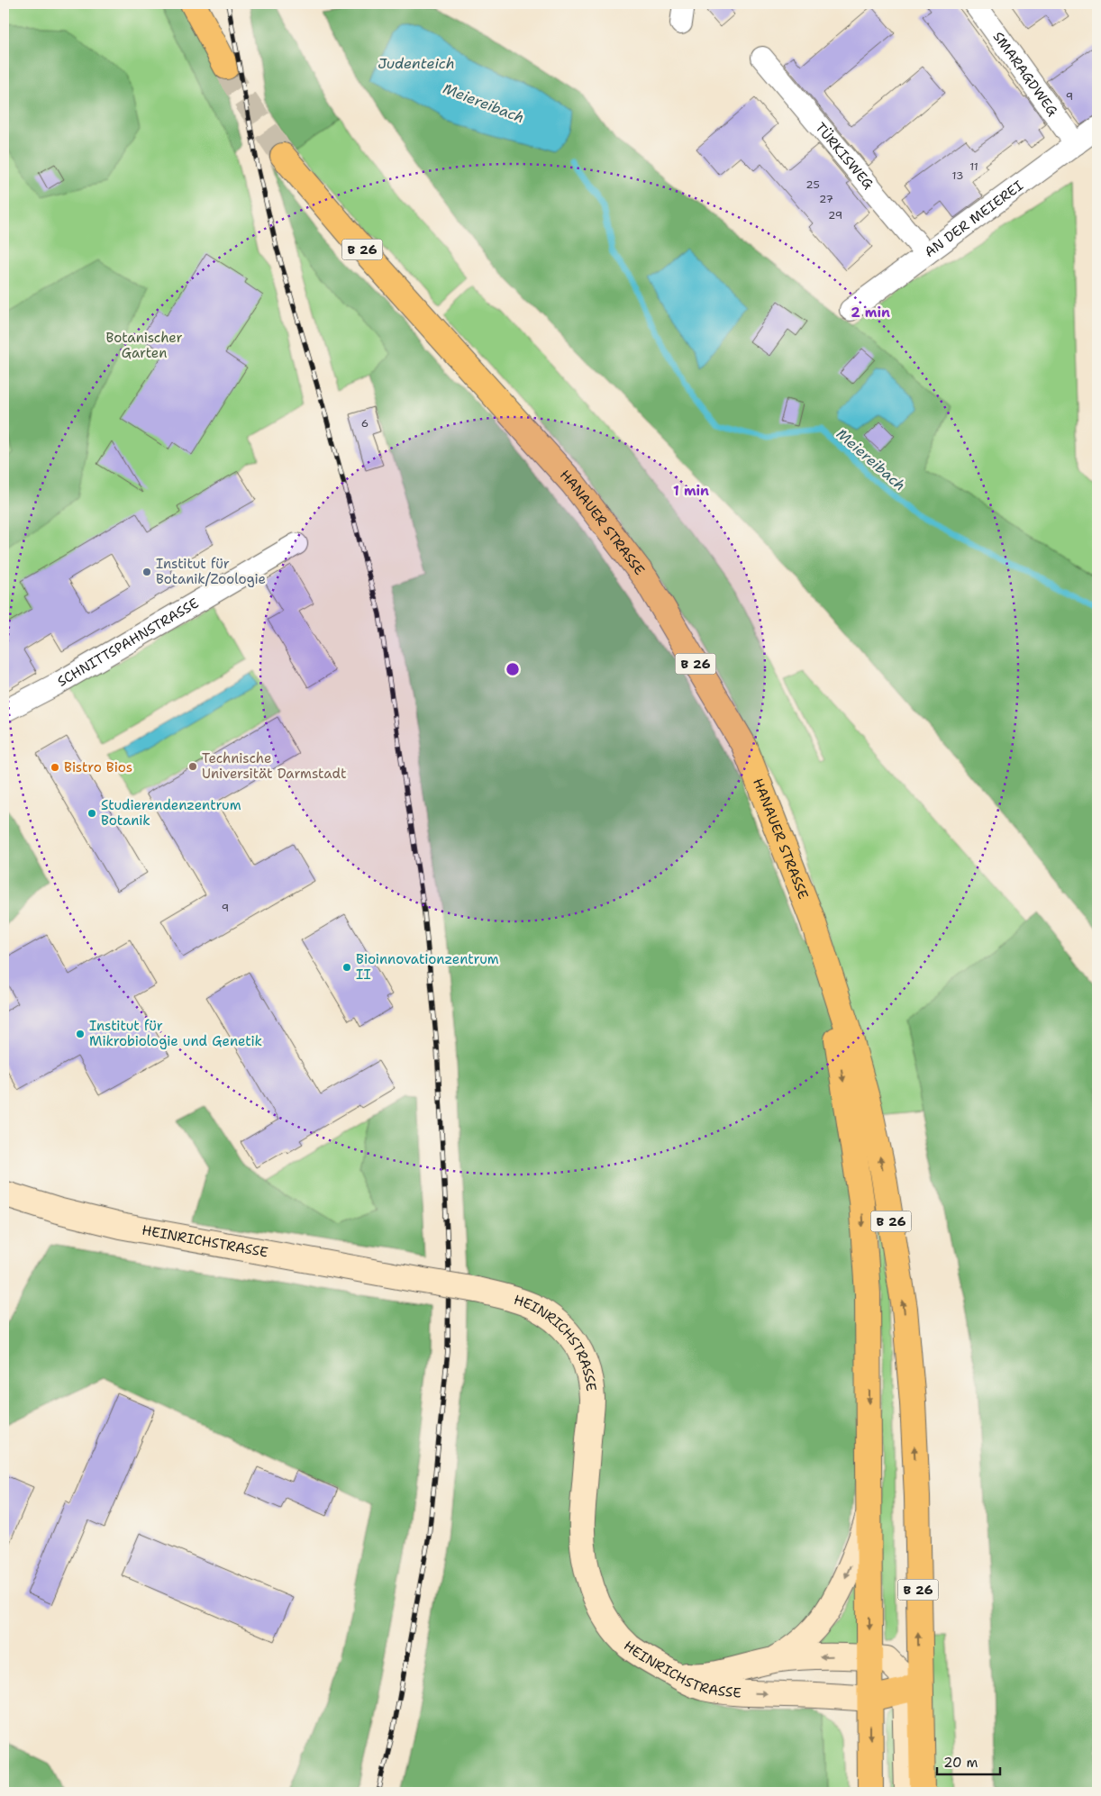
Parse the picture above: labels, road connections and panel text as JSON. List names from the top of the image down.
{
  "streets": {
    "main road": ["B 26", "HANAUER STRASSE", "HEINRICHSTRASSE"],
    "street": [
      "SMARAGDWEG",
      "TÜRKISWEG",
      "AN DER MEIEREI",
      "SCHNITTSPAHNSTRASSE"
    ]
  },
  "crossings": [
    ["SMARAGDWEG", "AN DER MEIEREI"],
    ["TÜRKISWEG", "AN DER MEIEREI"],
    ["B 26", "HANAUER STRASSE"],
    ["B 26", "HEINRICHSTRASSE"]
  ],
  "water": ["Judenteich", "Meiereibach"],
  "parks": ["Botanischer Garten"],
  "places": [
    "Institut für Botanik/Zoologie",
    "Technische Universität Darmstadt",
    "Bistro Bios",
    "Studierendenzentrum Botanik",
    "Bioinnovationzentrum II",
    "Institut für Mikrobiologie und Genetik"
  ],
  "house_numbers": [
    "9",
    "11",
    "13",
    "25",
    "27",
    "29",
    "6",
    "9"
  ],
  "scale_bar": "20 m",
  "rings": ["2 min", "1 min"]
}
